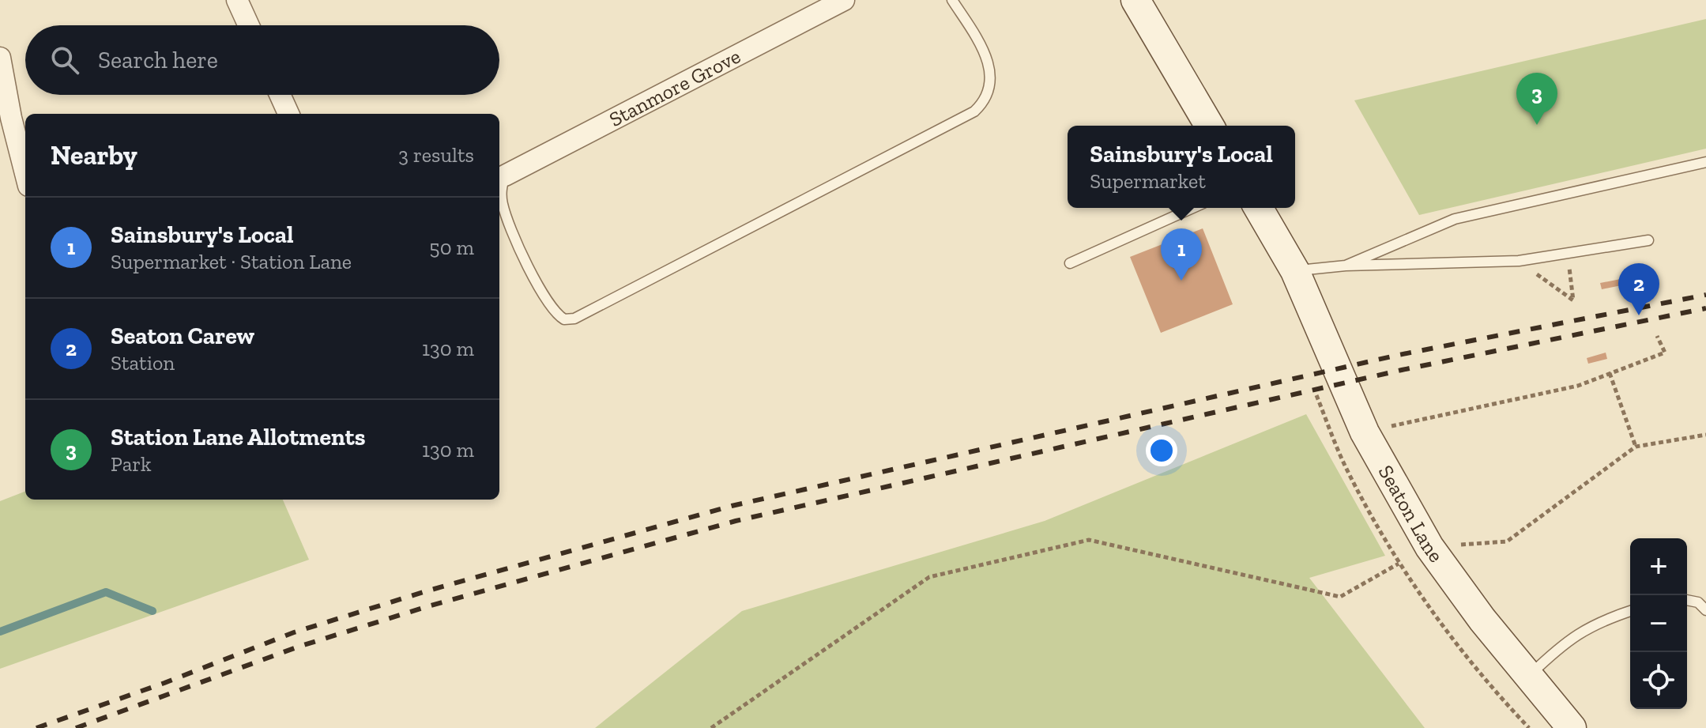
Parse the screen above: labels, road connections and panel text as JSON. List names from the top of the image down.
{
  "streets": {
    "main road": ["Seaton Lane"],
    "street": ["Stanmore Grove"]
  },
  "page": {
    "search": "Search here",
    "pins": ["3", "1", "2"],
    "heading": ["Nearby", "3 results"],
    "popup": ["Sainsbury's Local", "Supermarket"],
    "list": [
      {
        "mark": "1",
        "name": "Sainsbury's Local",
        "note": "Supermarket · Station Lane",
        "value": "50 m"
      },
      {
        "mark": "2",
        "name": "Seaton Carew",
        "note": "Station",
        "value": "130 m"
      },
      {
        "mark": "3",
        "name": "Station Lane Allotments",
        "note": "Park",
        "value": "130 m"
      }
    ],
    "map_buttons": ["+", "−"]
  }
}
